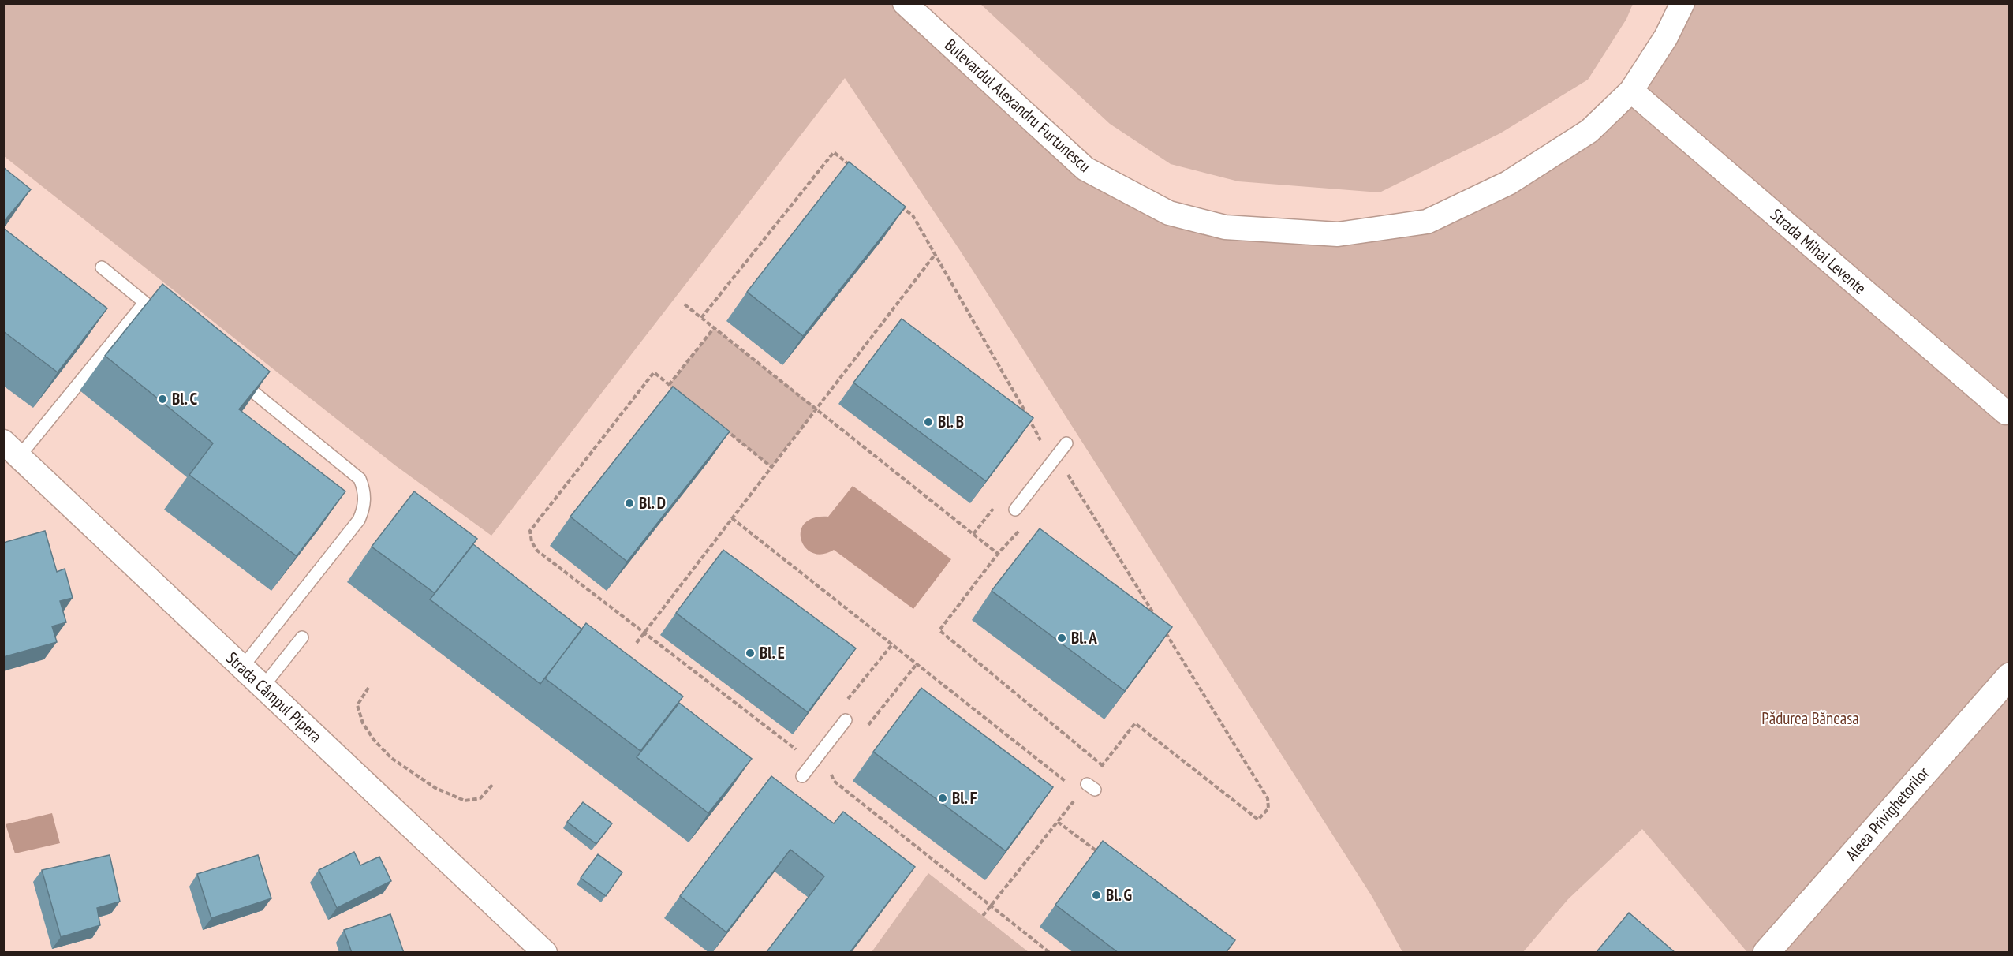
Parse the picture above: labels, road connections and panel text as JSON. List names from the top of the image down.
{
  "streets": {
    "street": [
      "Bulevardul Alexandru Furtunescu",
      "Strada Mihai Levente",
      "Strada Câmpul Pipera",
      "Aleea Privighetorilor"
    ]
  },
  "crossings": [
    ["Bulevardul Alexandru Furtunescu", "Strada Mihai Levente"]
  ],
  "parks": ["Pădurea Băneasa"],
  "places": [
    "Bl. C",
    "Bl. B",
    "Bl. D",
    "Bl. A",
    "Bl. E",
    "Bl. F",
    "Bl. G"
  ]
}
